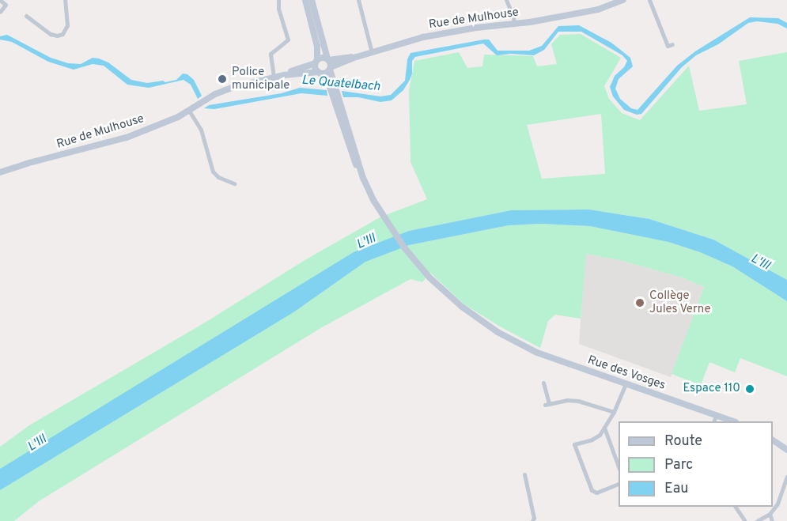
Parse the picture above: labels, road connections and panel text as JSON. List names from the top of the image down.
{
  "streets": {
    "main road": ["Rue de Mulhouse", "Rue des Vosges"]
  },
  "crossings": [
    ["Rue de Mulhouse", "Rue des Vosges"]
  ],
  "water": ["Le Quatelbach", "L'Ill"],
  "places": ["Police municipale", "Collège Jules Verne", "Espace 110"],
  "legend": ["Route", "Parc", "Eau"]
}
